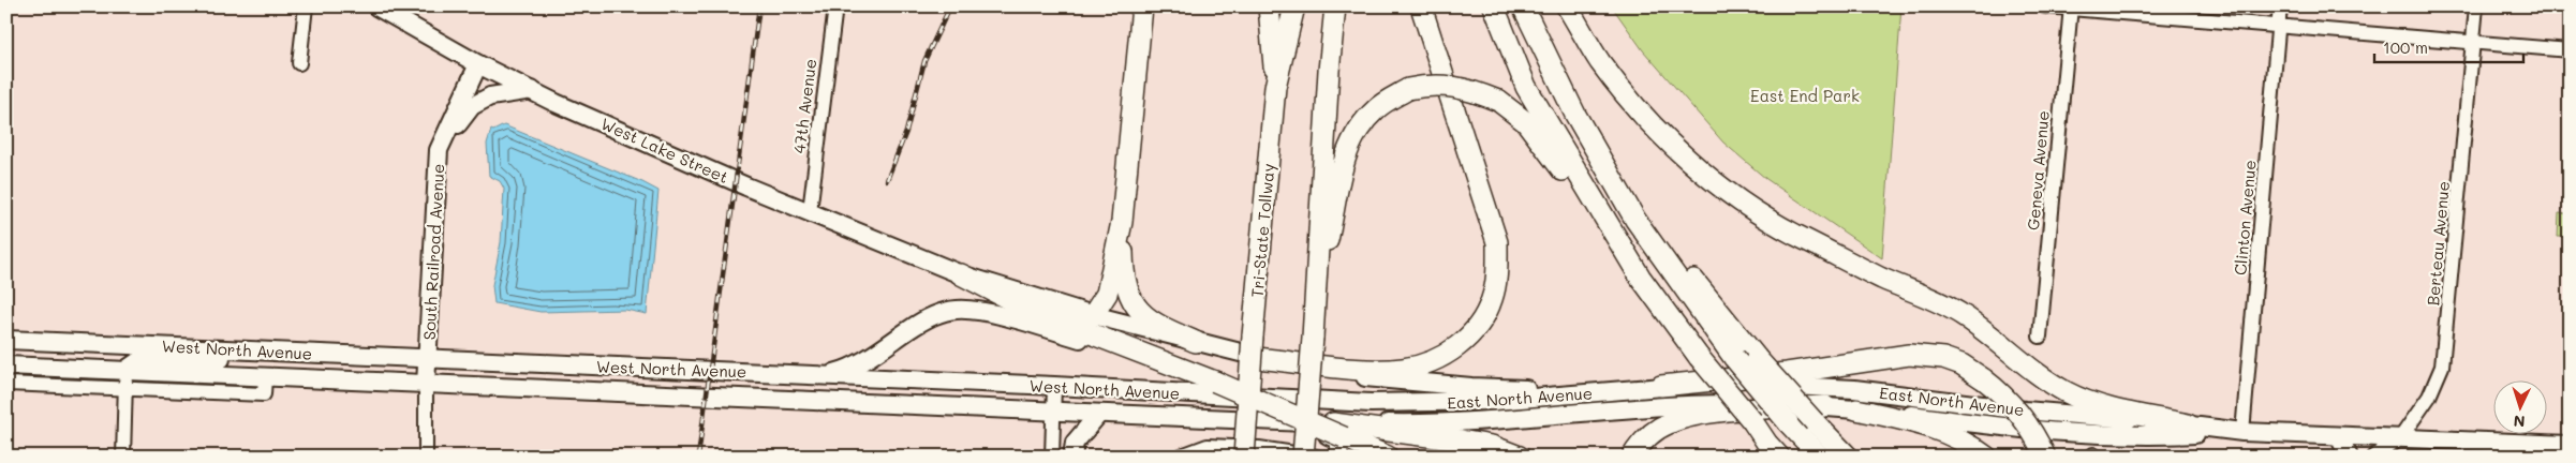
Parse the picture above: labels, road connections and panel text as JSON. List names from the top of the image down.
{
  "streets": {
    "highway": ["Tri-State Tollway"],
    "main road": [
      "West Lake Street",
      "South Railroad Avenue",
      "West North Avenue",
      "East North Avenue"
    ],
    "street": [
      "47th Avenue",
      "Geneva Avenue",
      "Clinton Avenue",
      "Berteau Avenue"
    ]
  },
  "crossings": [
    ["47th Avenue", "West Lake Street"],
    ["West Lake Street", "South Railroad Avenue"],
    ["West Lake Street", "East North Avenue"],
    ["Clinton Avenue", "East North Avenue"],
    ["Berteau Avenue", "East North Avenue"],
    ["South Railroad Avenue", "West North Avenue"],
    ["West North Avenue", "East North Avenue"]
  ],
  "parks": ["East End Park"],
  "scale_bar": "100 m",
  "north": "bottom"
}
